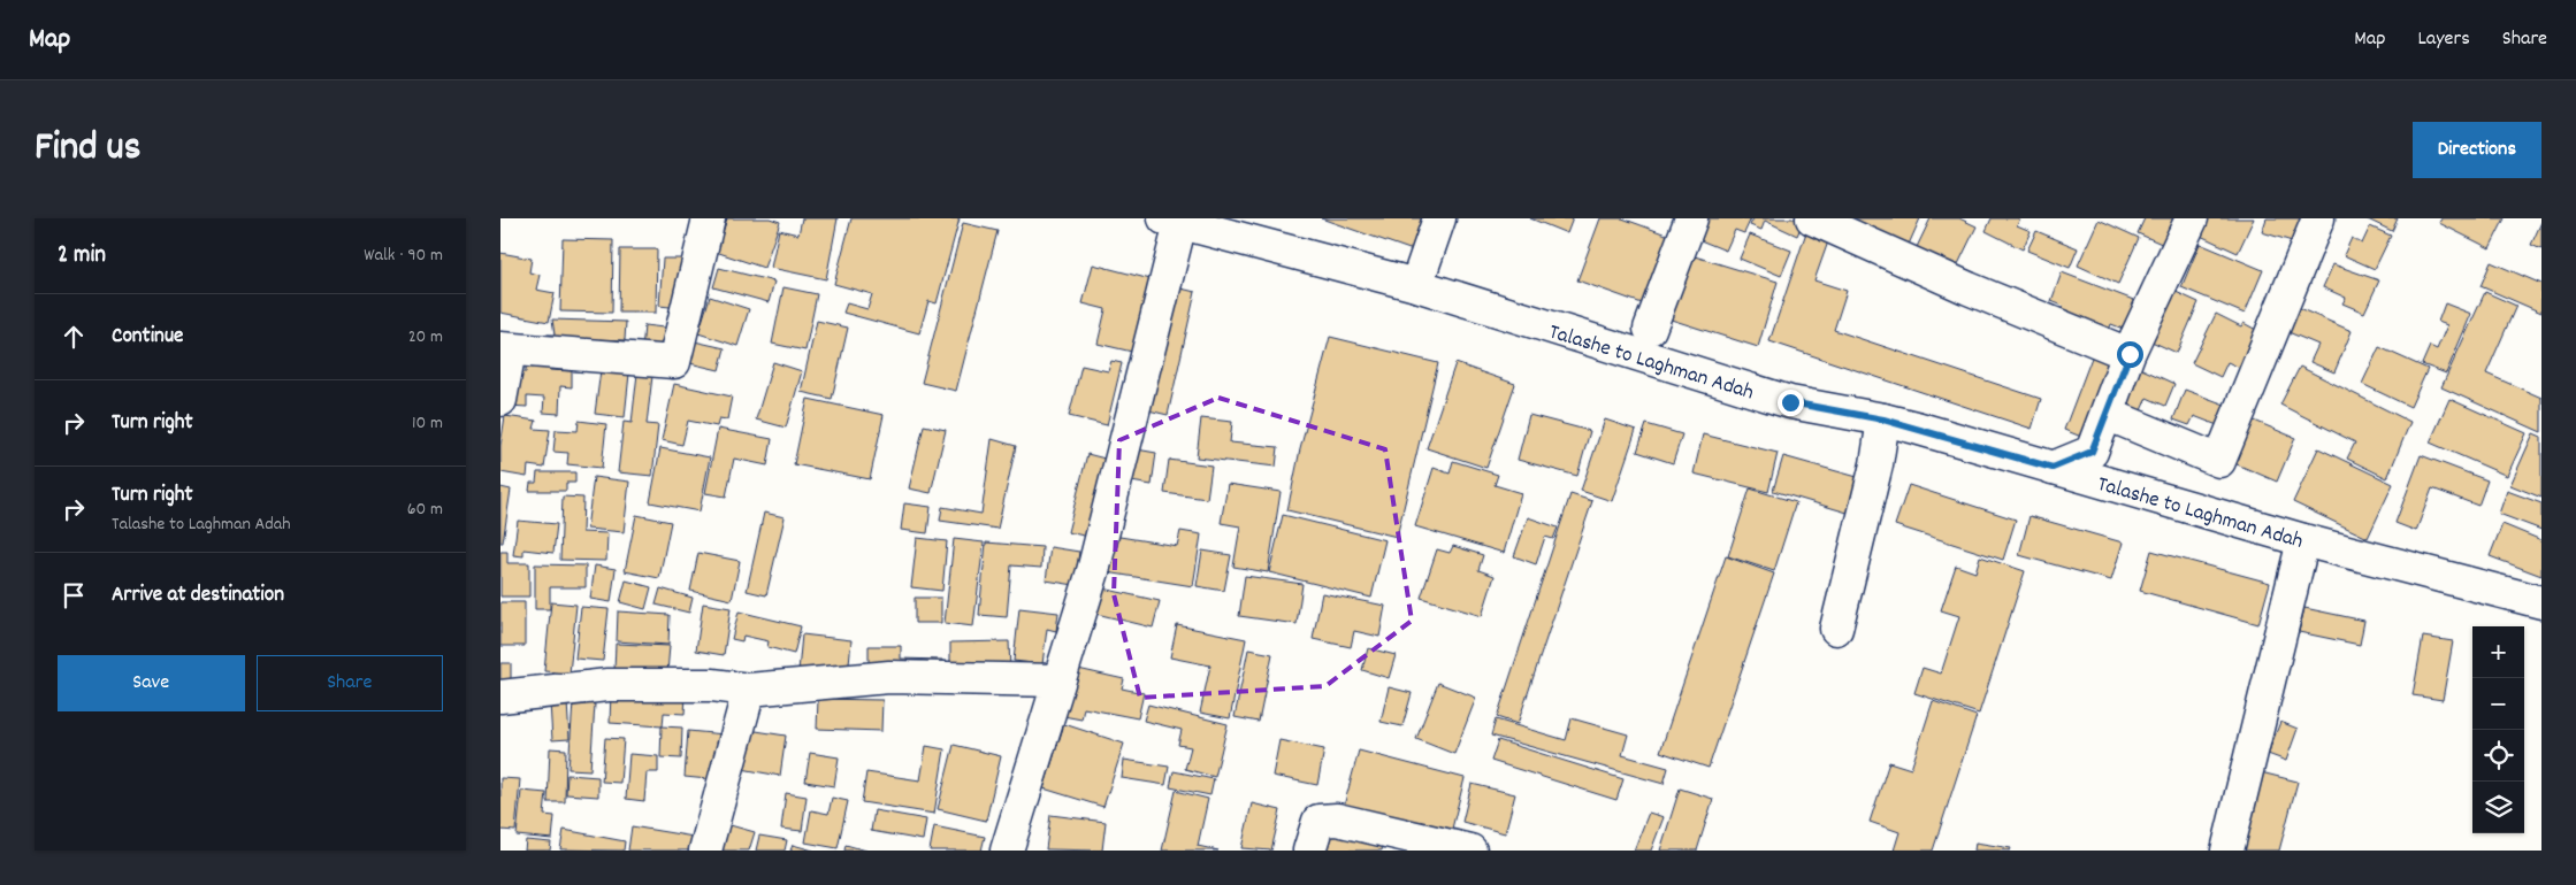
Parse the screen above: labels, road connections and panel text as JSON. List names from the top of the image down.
{
  "streets": {
    "street": ["Talashe to Laghman Adah"]
  },
  "page": {
    "header": "Map",
    "nav": ["Map", "Layers", "Share"],
    "title": "Find us",
    "buttons": [
      "Directions",
      ["Save", "Share"]
    ],
    "heading": ["2 min", "Walk · 90 m"],
    "list": [
      ["Continue", "20 m"],
      ["Turn right", "10 m"],
      ["Turn right", "Talashe to Laghman Adah", "60 m"],
      "Arrive at destination"
    ],
    "map_buttons": ["+", "−"]
  }
}
